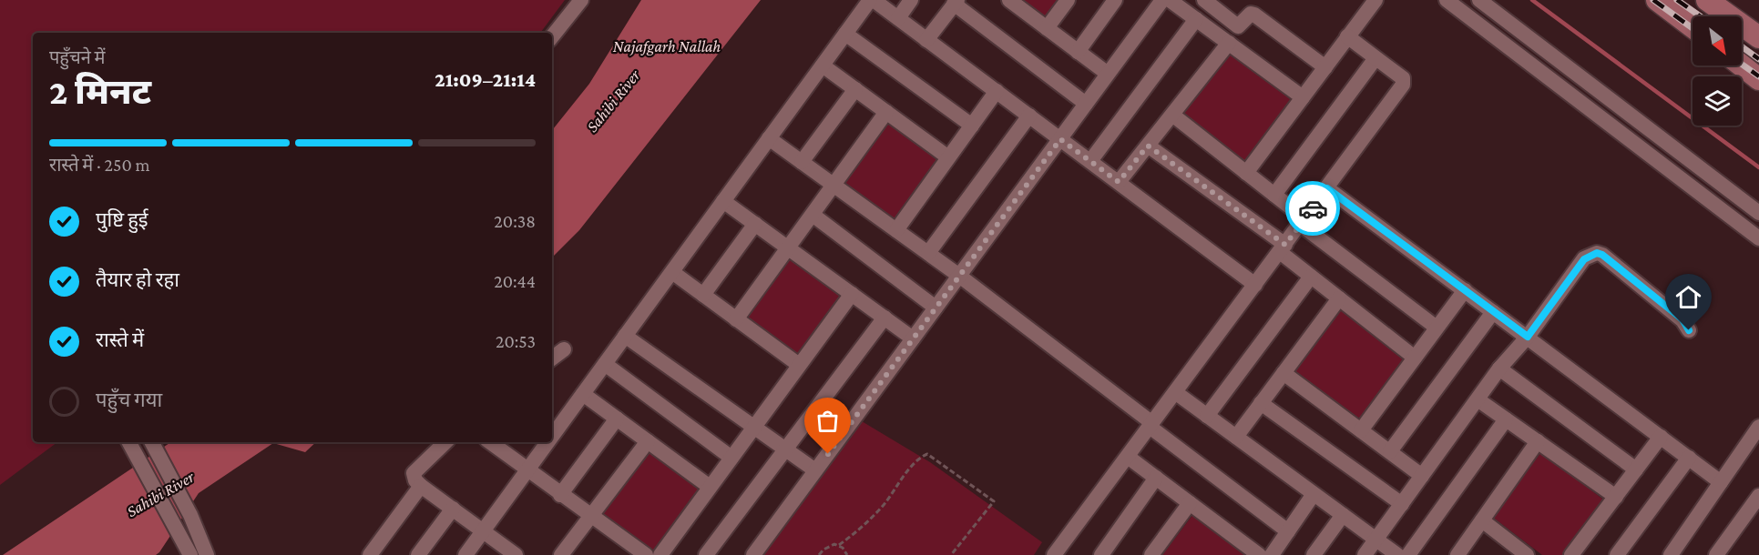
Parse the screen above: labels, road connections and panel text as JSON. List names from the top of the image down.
{
  "water": ["Najafgarh Nallah", "Sahibi River"],
  "north": "bottom right",
  "page": {
    "heading": ["2 मिनट", "पहुँचने में", "21:09–21:14"],
    "bar": "रास्ते में · 250 m",
    "list": [
      ["पुष्टि हुई", "20:38"],
      ["तैयार हो रहा", "20:44"],
      ["रास्ते में", "20:53"],
      "पहुँच गया"
    ]
  }
}
